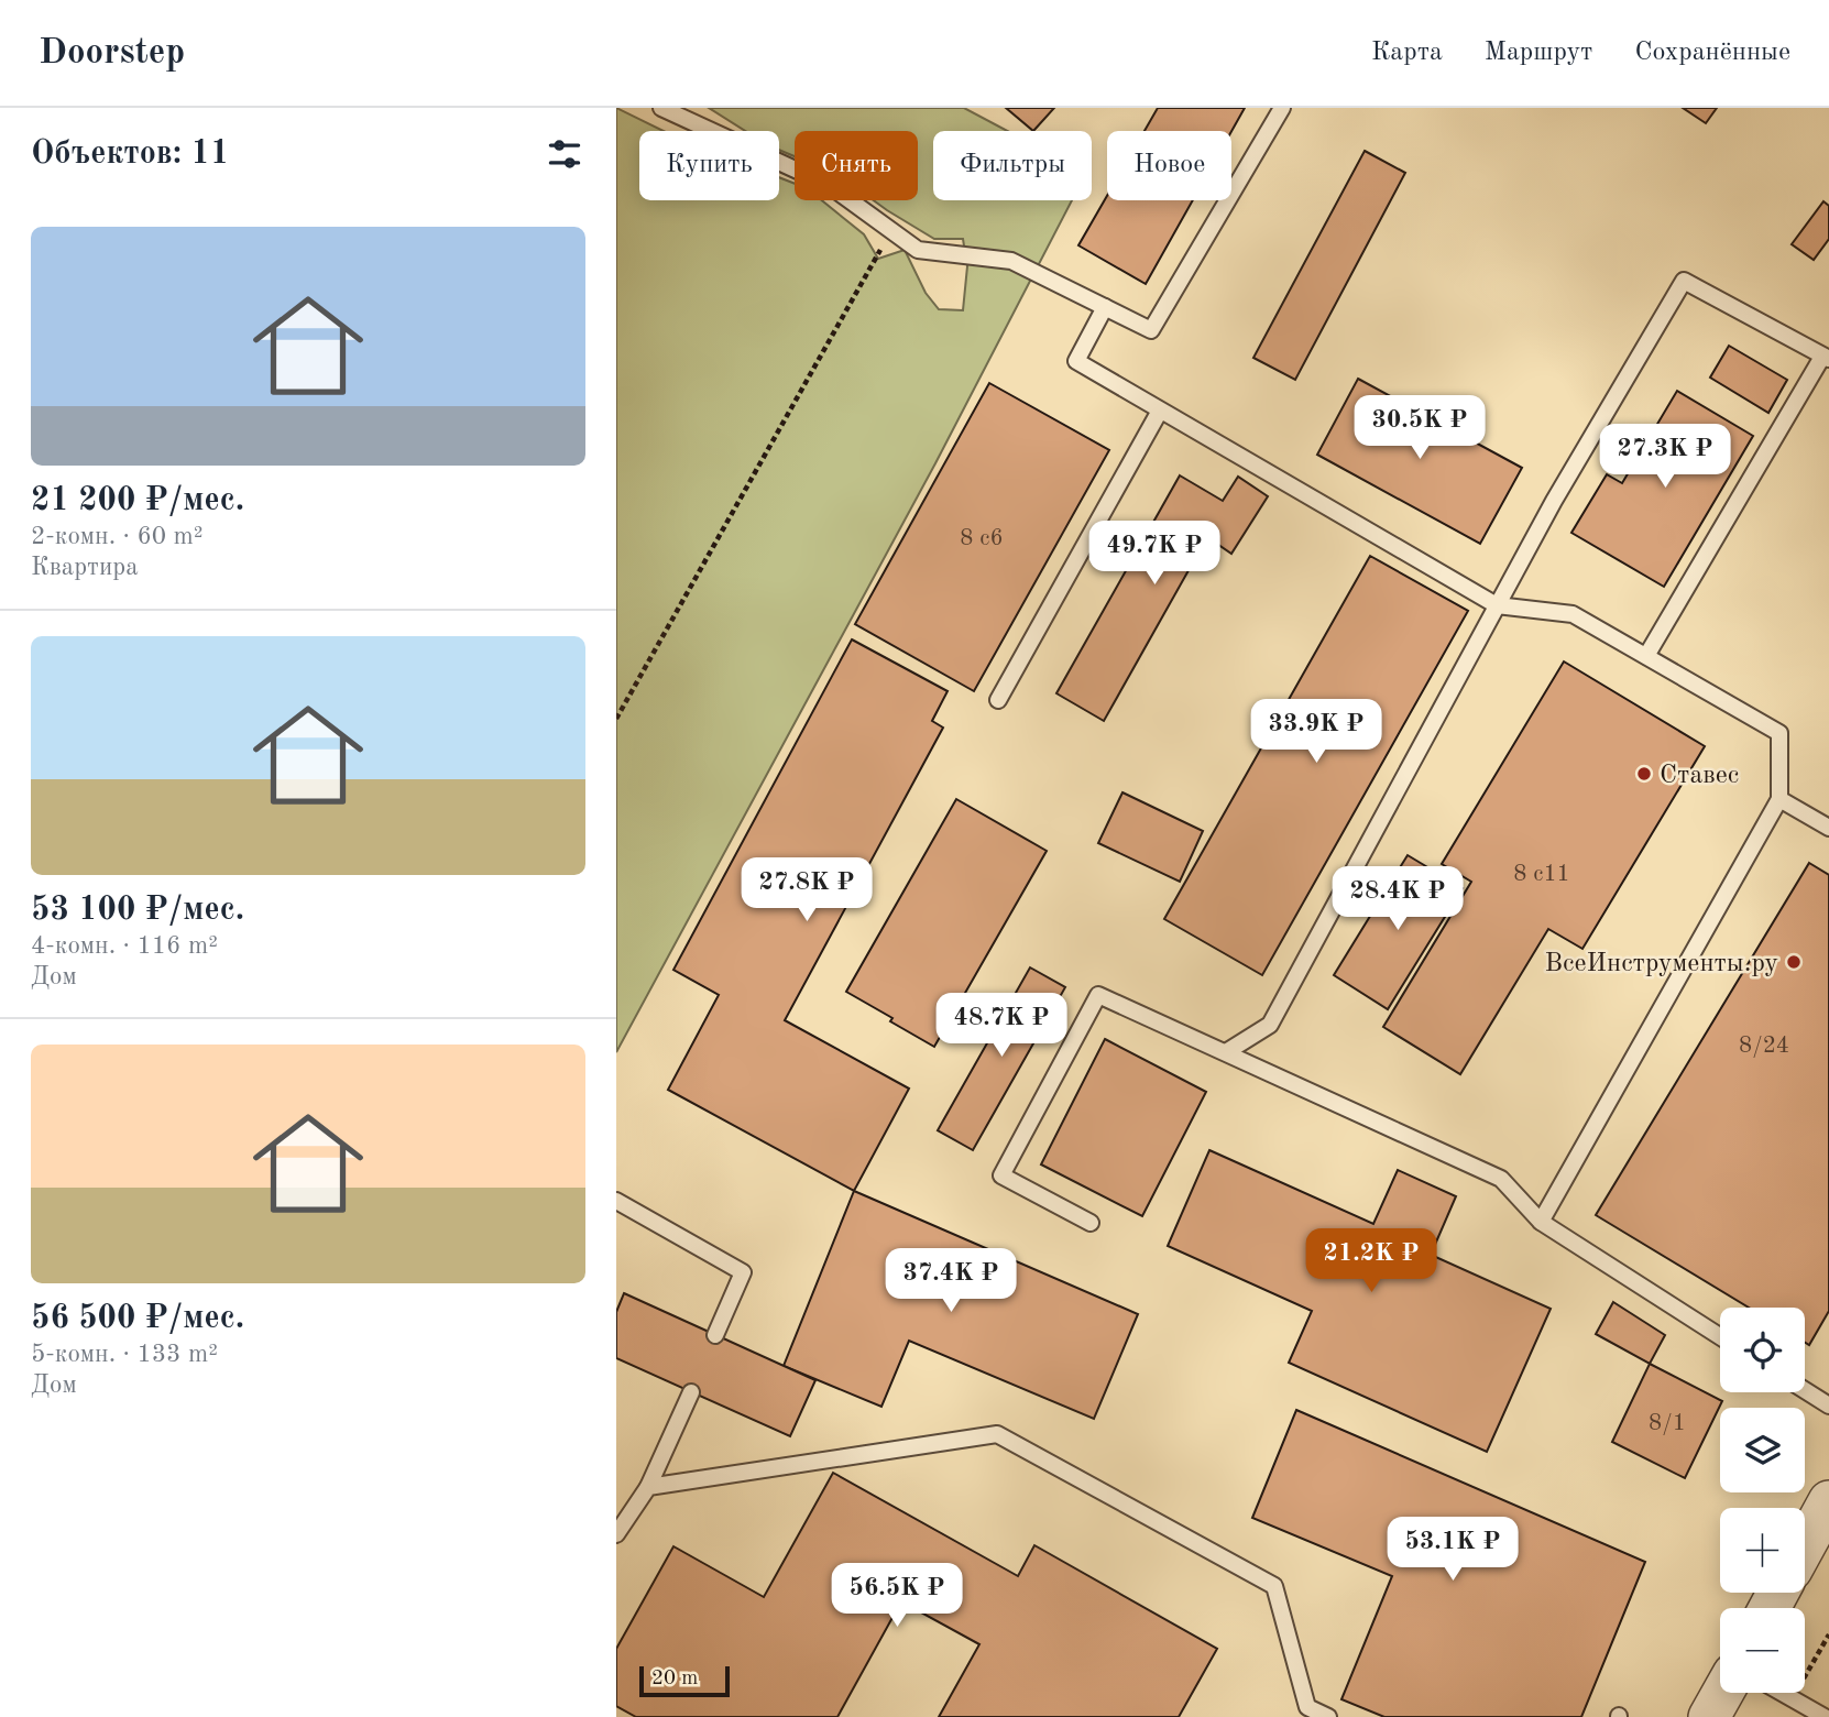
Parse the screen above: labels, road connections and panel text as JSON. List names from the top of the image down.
{
  "places": ["Ставес", "ВсеИнструменты.ру"],
  "house_numbers": [
    "8 с6",
    "8 с11",
    "8/24",
    "8/1"
  ],
  "scale_bar": "20 m",
  "page": {
    "header": "Doorstep",
    "nav": ["Карта", "Маршрут", "Сохранённые"],
    "heading": "Объектов: 11",
    "chip": [
      "Купить",
      "Снять",
      "Фильтры",
      "Новое"
    ],
    "list": [
      {
        "name": "21 200 ₽/мес.",
        "note": "2-комн. · 60 m² · Квартира"
      },
      {
        "name": "53 100 ₽/мес.",
        "note": "4-комн. · 116 m² · Дом"
      },
      {
        "name": "56 500 ₽/мес.",
        "note": "5-комн. · 133 m² · Дом"
      }
    ],
    "price": [
      "30.5K ₽",
      "27.3K ₽",
      "49.7K ₽",
      "33.9K ₽",
      "27.8K ₽",
      "28.4K ₽",
      "48.7K ₽",
      "21.2K ₽",
      "37.4K ₽",
      "53.1K ₽",
      "56.5K ₽"
    ],
    "map_buttons": ["+", "−"],
    "scale": "20 m"
  }
}
